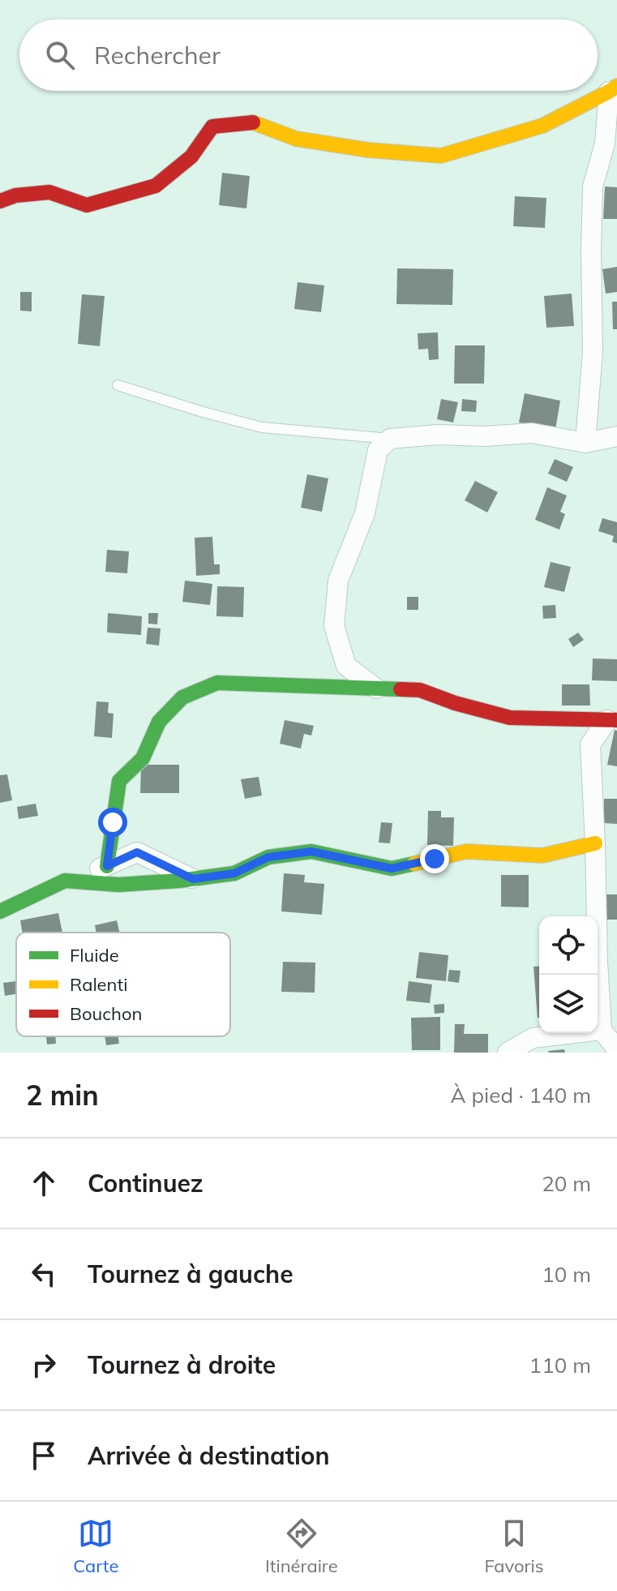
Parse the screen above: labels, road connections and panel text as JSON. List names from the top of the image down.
{
  "legend": ["Fluide", "Ralenti", "Bouchon"],
  "page": {
    "search": "Rechercher",
    "heading": ["2 min", "À pied · 140 m"],
    "list": [
      ["Continuez", "20 m"],
      ["Tournez à gauche", "10 m"],
      ["Tournez à droite", "110 m"],
      "Arrivée à destination"
    ],
    "nav": ["Carte", "Itinéraire", "Favoris"]
  }
}
